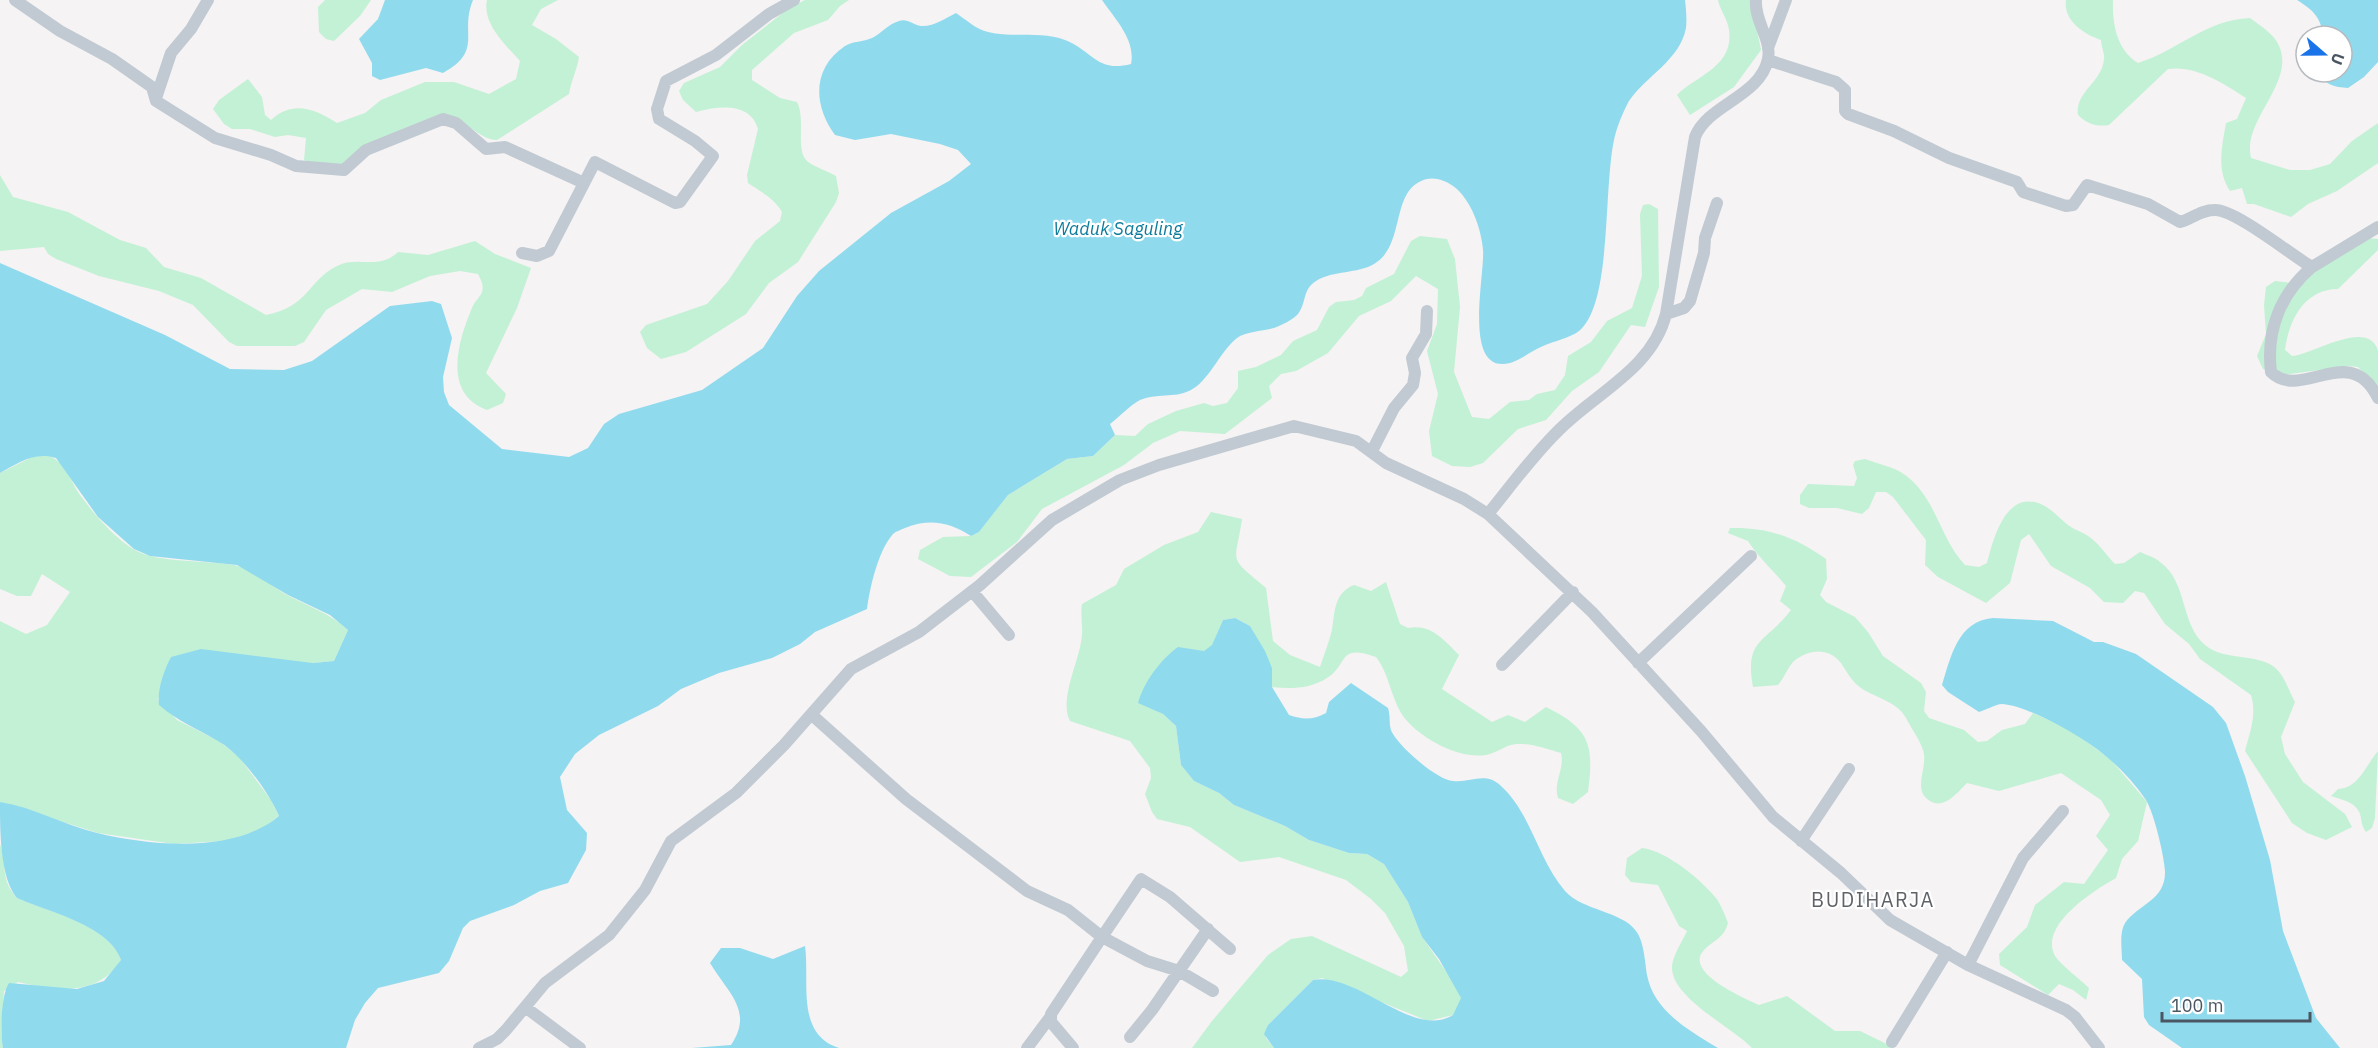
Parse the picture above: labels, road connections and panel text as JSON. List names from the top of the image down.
{
  "districts": ["BUDIHARJA"],
  "water": ["Waduk Saguling"],
  "scale_bar": "100 m",
  "north": "right"
}
